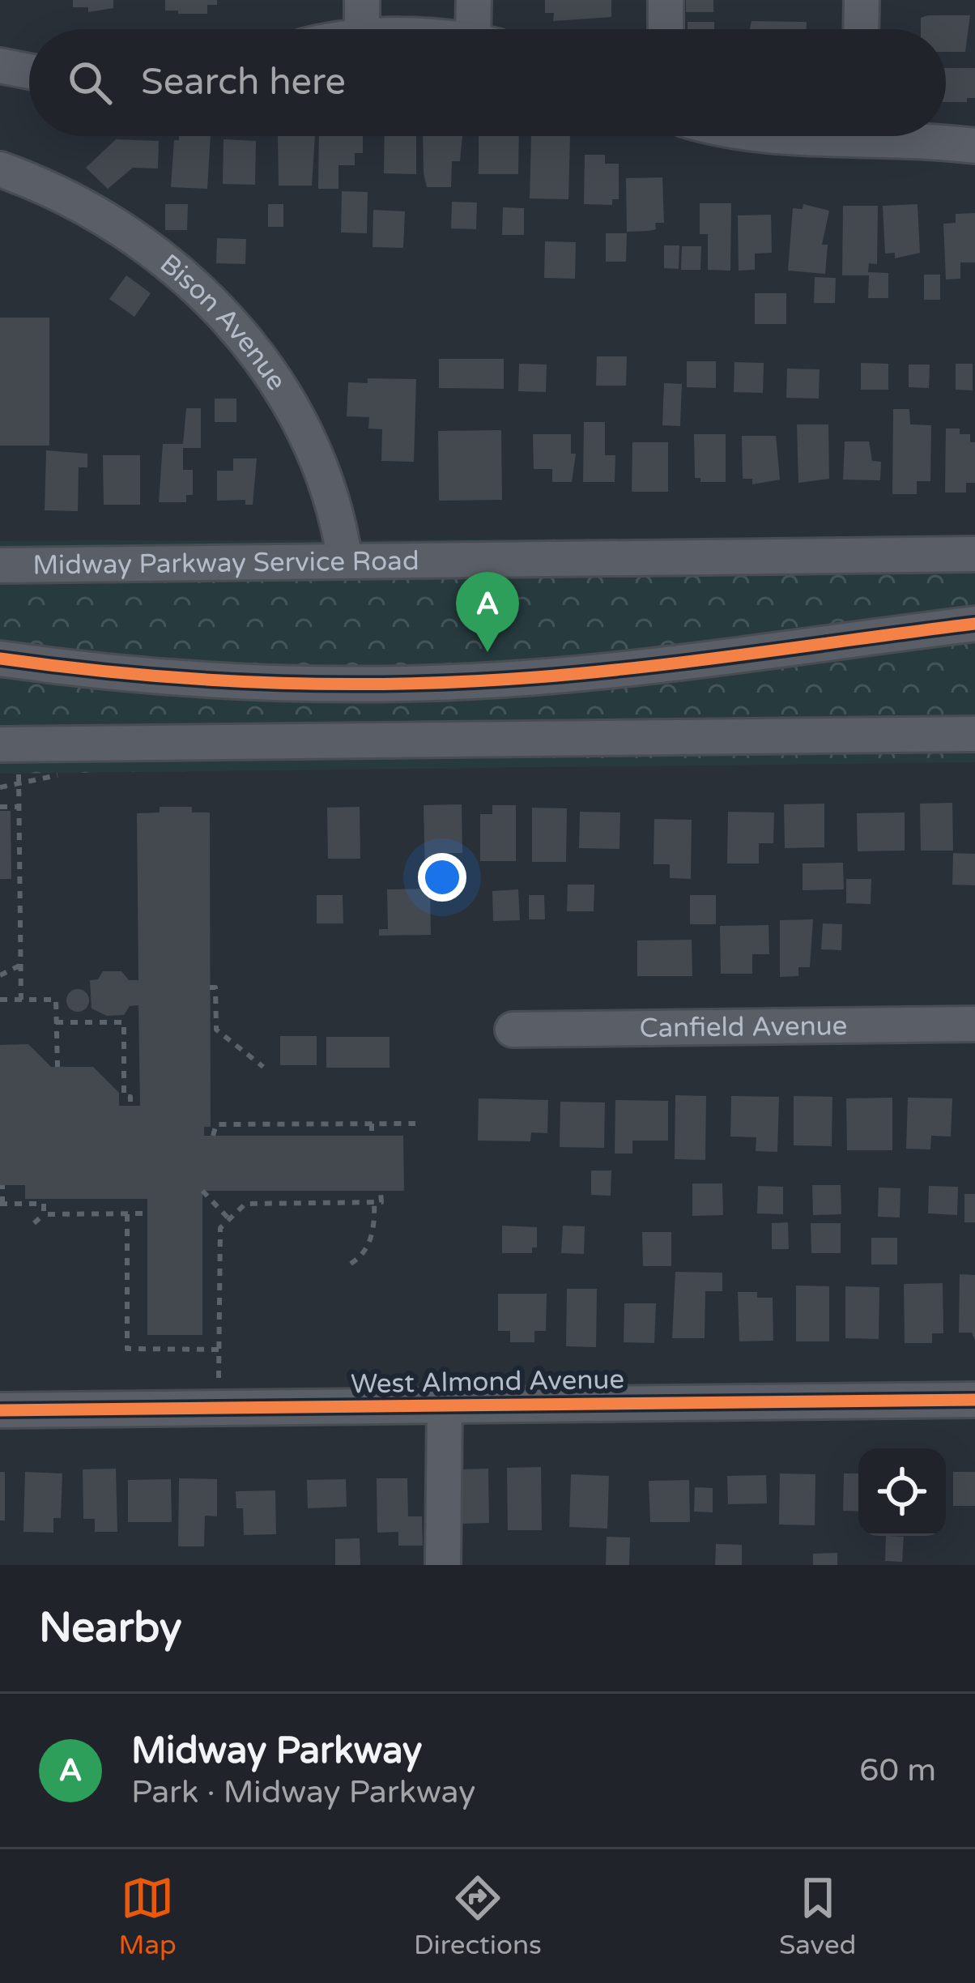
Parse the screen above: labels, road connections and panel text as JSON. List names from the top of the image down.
{
  "streets": {
    "street": [
      "Bison Avenue",
      "Midway Parkway Service Road",
      "Canfield Avenue",
      "West Almond Avenue"
    ]
  },
  "crossings": [
    ["Bison Avenue", "Midway Parkway Service Road"]
  ],
  "page": {
    "search": "Search here",
    "pins": "A",
    "heading": "Nearby",
    "list": [
      {
        "mark": "A",
        "name": "Midway Parkway",
        "note": "Park · Midway Parkway",
        "value": "60 m"
      }
    ],
    "nav": ["Map", "Directions", "Saved"]
  }
}
